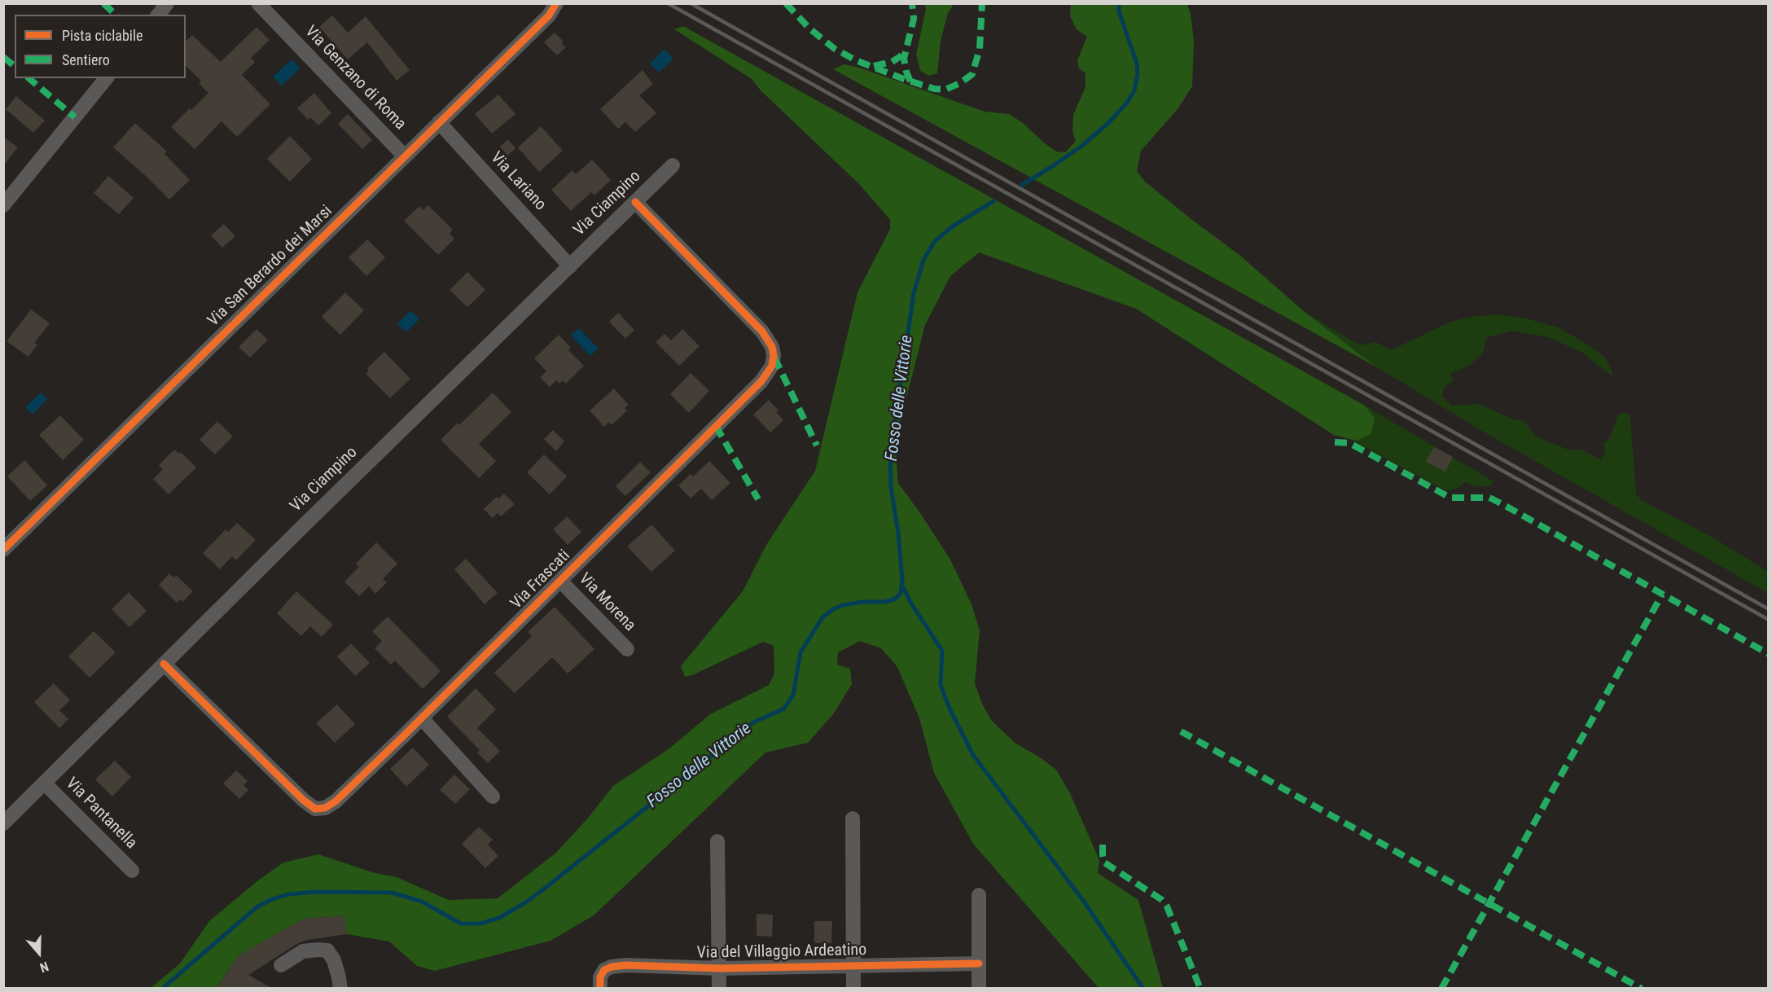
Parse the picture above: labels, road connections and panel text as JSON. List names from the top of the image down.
{
  "streets": {
    "street": [
      "Via Genzano di Roma",
      "Via Lariano",
      "Via Ciampino",
      "Via San Berardo dei Marsi",
      "Via Frascati",
      "Via Morena",
      "Via Pantanella",
      "Via del Villaggio Ardeatino"
    ]
  },
  "crossings": [
    ["Via Genzano di Roma", "Via San Berardo dei Marsi"],
    ["Via Lariano", "Via Ciampino"],
    ["Via Lariano", "Via San Berardo dei Marsi"],
    ["Via Ciampino", "Via Frascati"],
    ["Via Ciampino", "Via Pantanella"],
    ["Via Frascati", "Via Morena"]
  ],
  "water": ["Fosso delle Vittorie"],
  "legend": ["Pista ciclabile", "Sentiero"],
  "north": "bottom"
}
